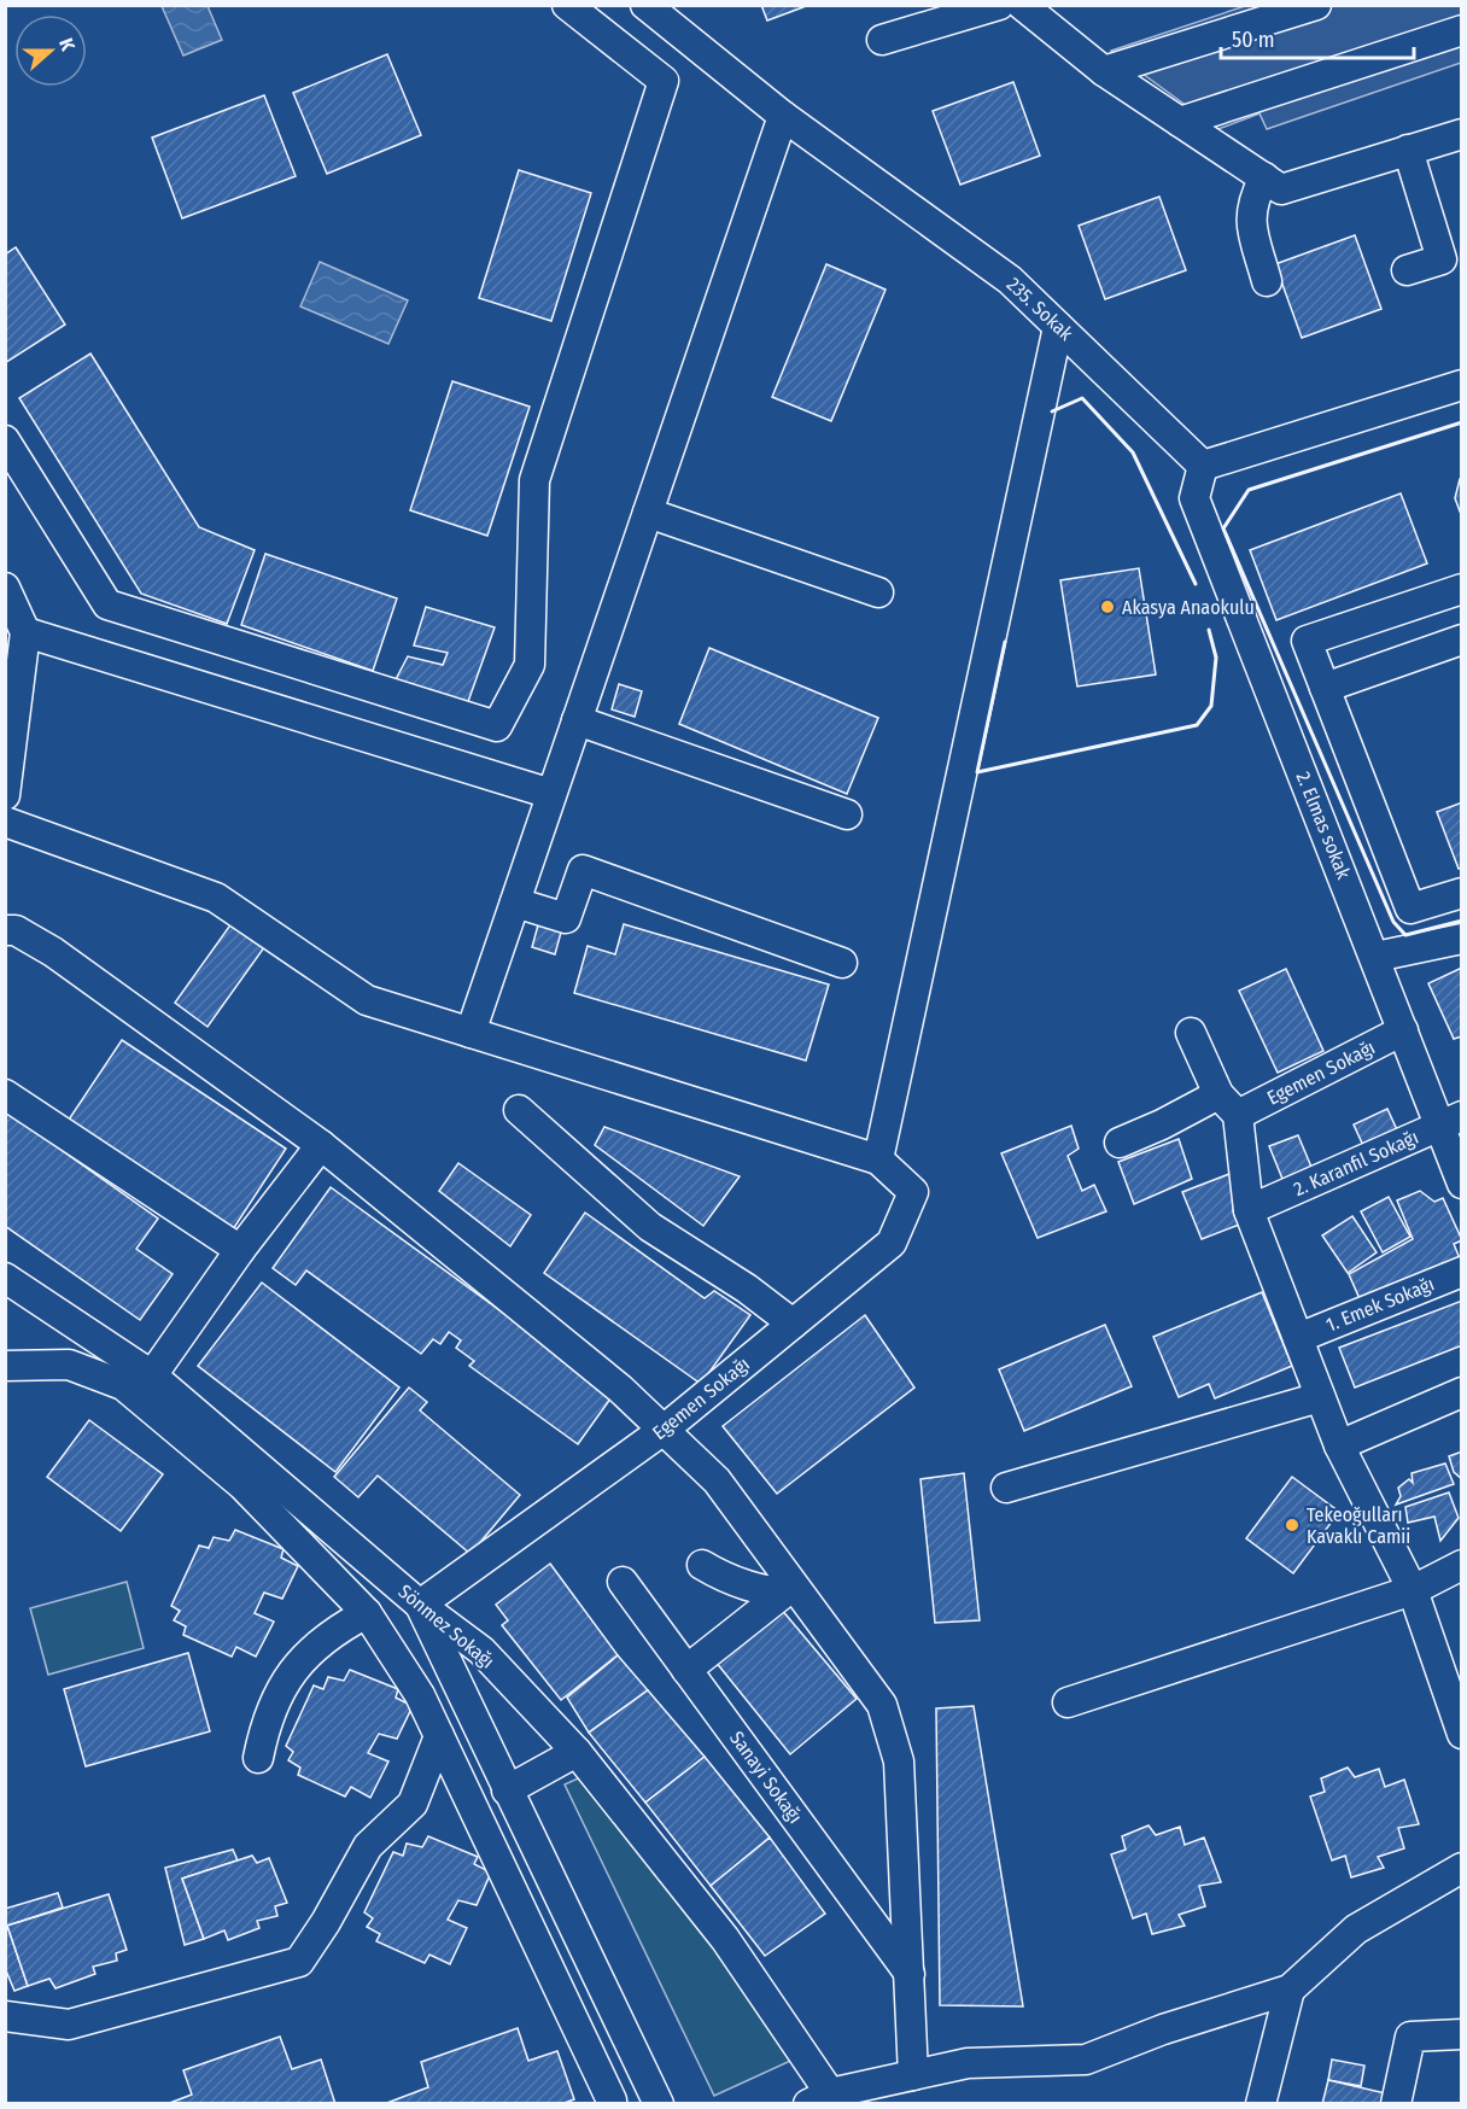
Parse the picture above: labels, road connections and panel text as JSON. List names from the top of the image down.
{
  "streets": {
    "street": [
      "235. Sokak",
      "2. Elmas sokak",
      "Egemen Sokağı",
      "2. Karanfil Sokağı",
      "1. Emek Sokağı",
      "Sönmez Sokağı",
      "Sanayi Sokağı"
    ]
  },
  "crossings": [
    ["235. Sokak", "2. Elmas sokak"],
    ["2. Elmas sokak", "Egemen Sokağı"],
    ["2. Elmas sokak", "2. Karanfil Sokağı"],
    ["Egemen Sokağı", "Sönmez Sokağı"]
  ],
  "places": ["Akasya Anaokulu", "Tekeoğulları Kavaklı Camii"],
  "scale_bar": "50 m",
  "north": "right"
}
